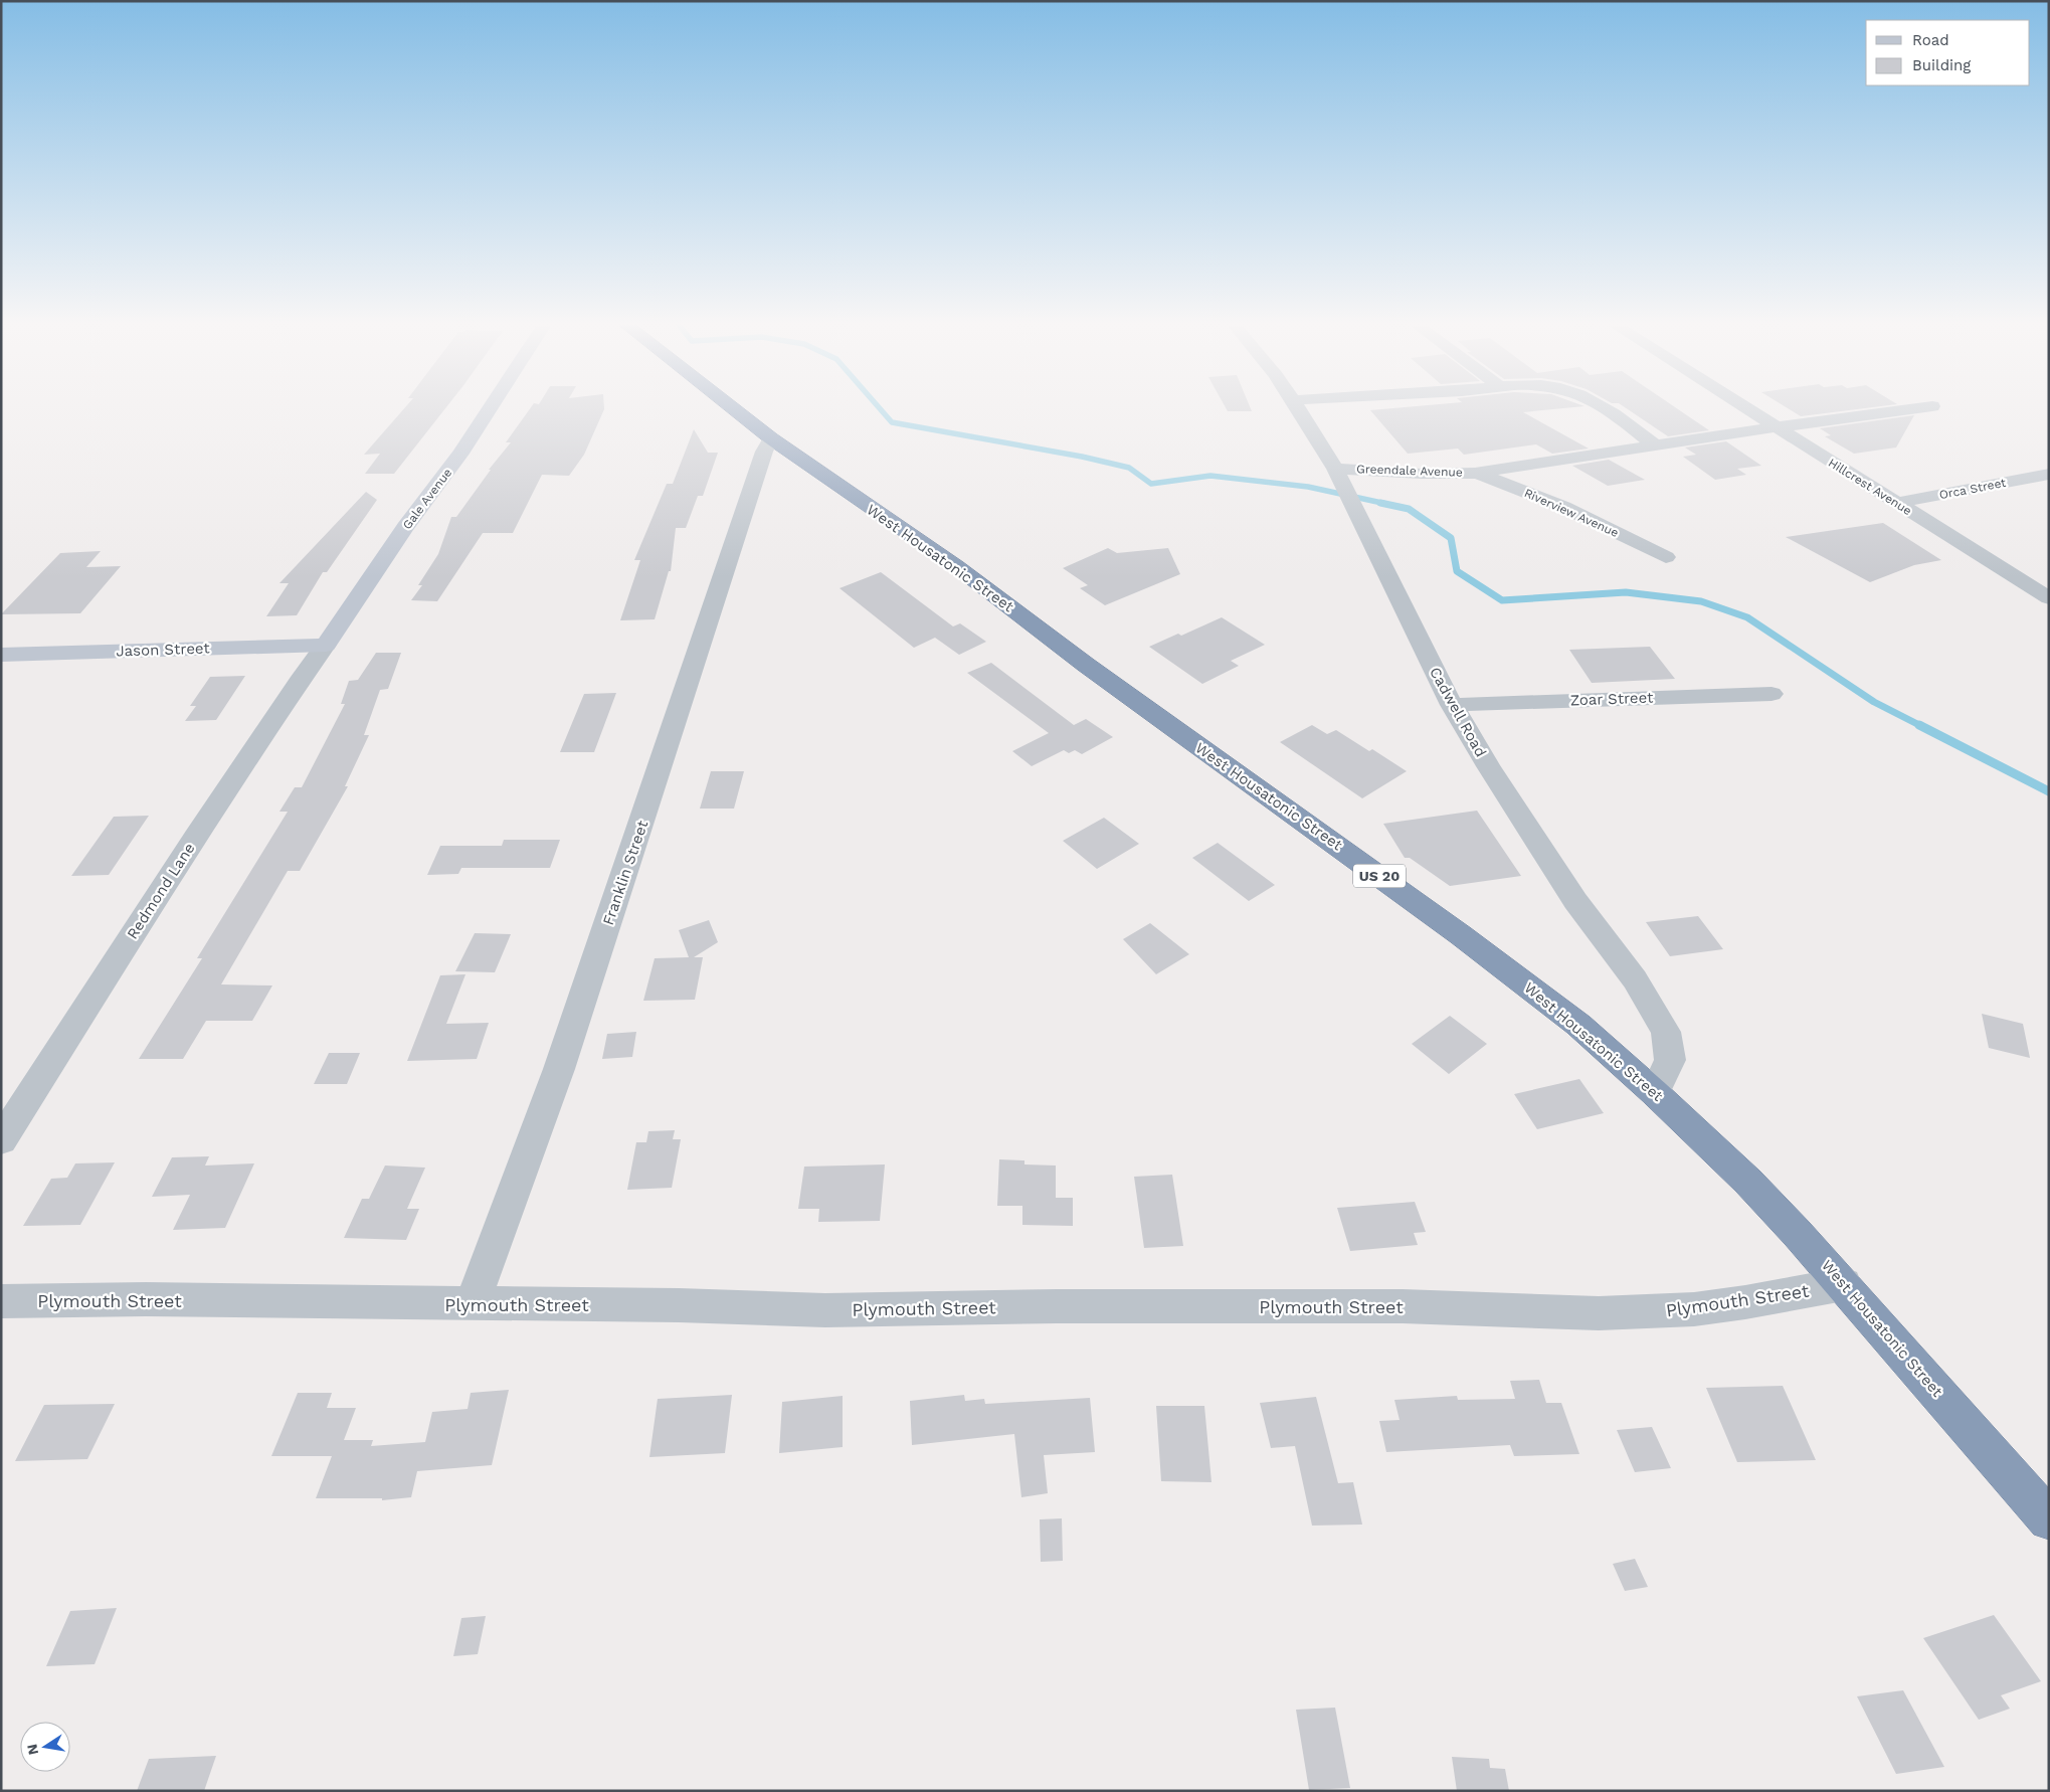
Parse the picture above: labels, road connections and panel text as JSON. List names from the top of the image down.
{
  "streets": {
    "highway": ["West Housatonic Street", "US 20"],
    "street": [
      "Greendale Avenue",
      "Hillcrest Avenue",
      "Orca Street",
      "Gale Avenue",
      "Riverview Avenue",
      "Jason Street",
      "Zoar Street",
      "Cadwell Road",
      "Franklin Street",
      "Redmond Lane",
      "Plymouth Street"
    ]
  },
  "crossings": [
    ["Greendale Avenue", "Hillcrest Avenue"],
    ["Greendale Avenue", "Riverview Avenue"],
    ["Greendale Avenue", "Cadwell Road"],
    ["Hillcrest Avenue", "Orca Street"],
    ["Gale Avenue", "Jason Street"],
    ["Gale Avenue", "Redmond Lane"],
    ["West Housatonic Street", "Cadwell Road"],
    ["West Housatonic Street", "Franklin Street"],
    ["West Housatonic Street", "Plymouth Street"],
    ["Jason Street", "Redmond Lane"],
    ["Zoar Street", "Cadwell Road"],
    ["Franklin Street", "Plymouth Street"]
  ],
  "legend": ["Road", "Building"],
  "north": "left"
}
